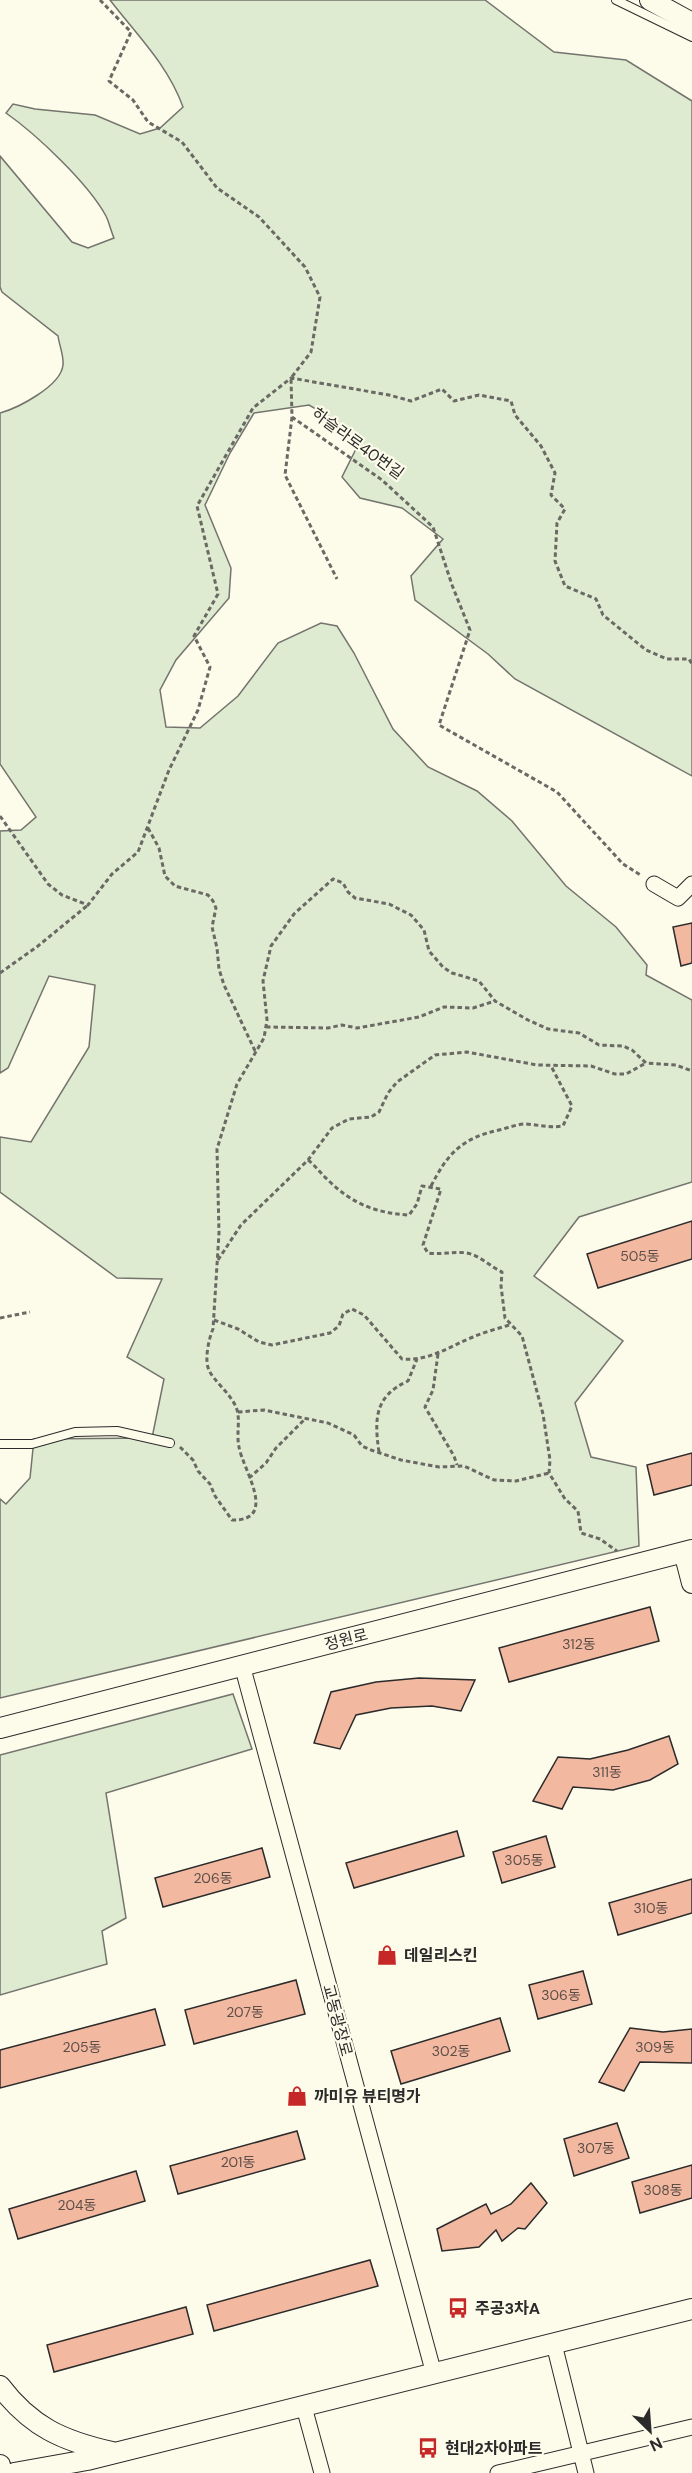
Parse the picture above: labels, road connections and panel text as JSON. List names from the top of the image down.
{
  "streets": {
    "street": ["정원로", "교동광장로"],
    "path": ["하슬라로40번길"]
  },
  "crossings": [
    ["정원로", "교동광장로"]
  ],
  "places": {
    "shop": ["데일리스킨", "까미유 뷰티명가"],
    "bus stop": ["주공3차A", "현대2차아파트"]
  },
  "house_numbers": [
    "505동",
    "312동",
    "311동",
    "305동",
    "206동",
    "310동",
    "306동",
    "207동",
    "205동",
    "309동",
    "302동",
    "307동",
    "201동",
    "308동",
    "204동"
  ],
  "north": "bottom right"
}
